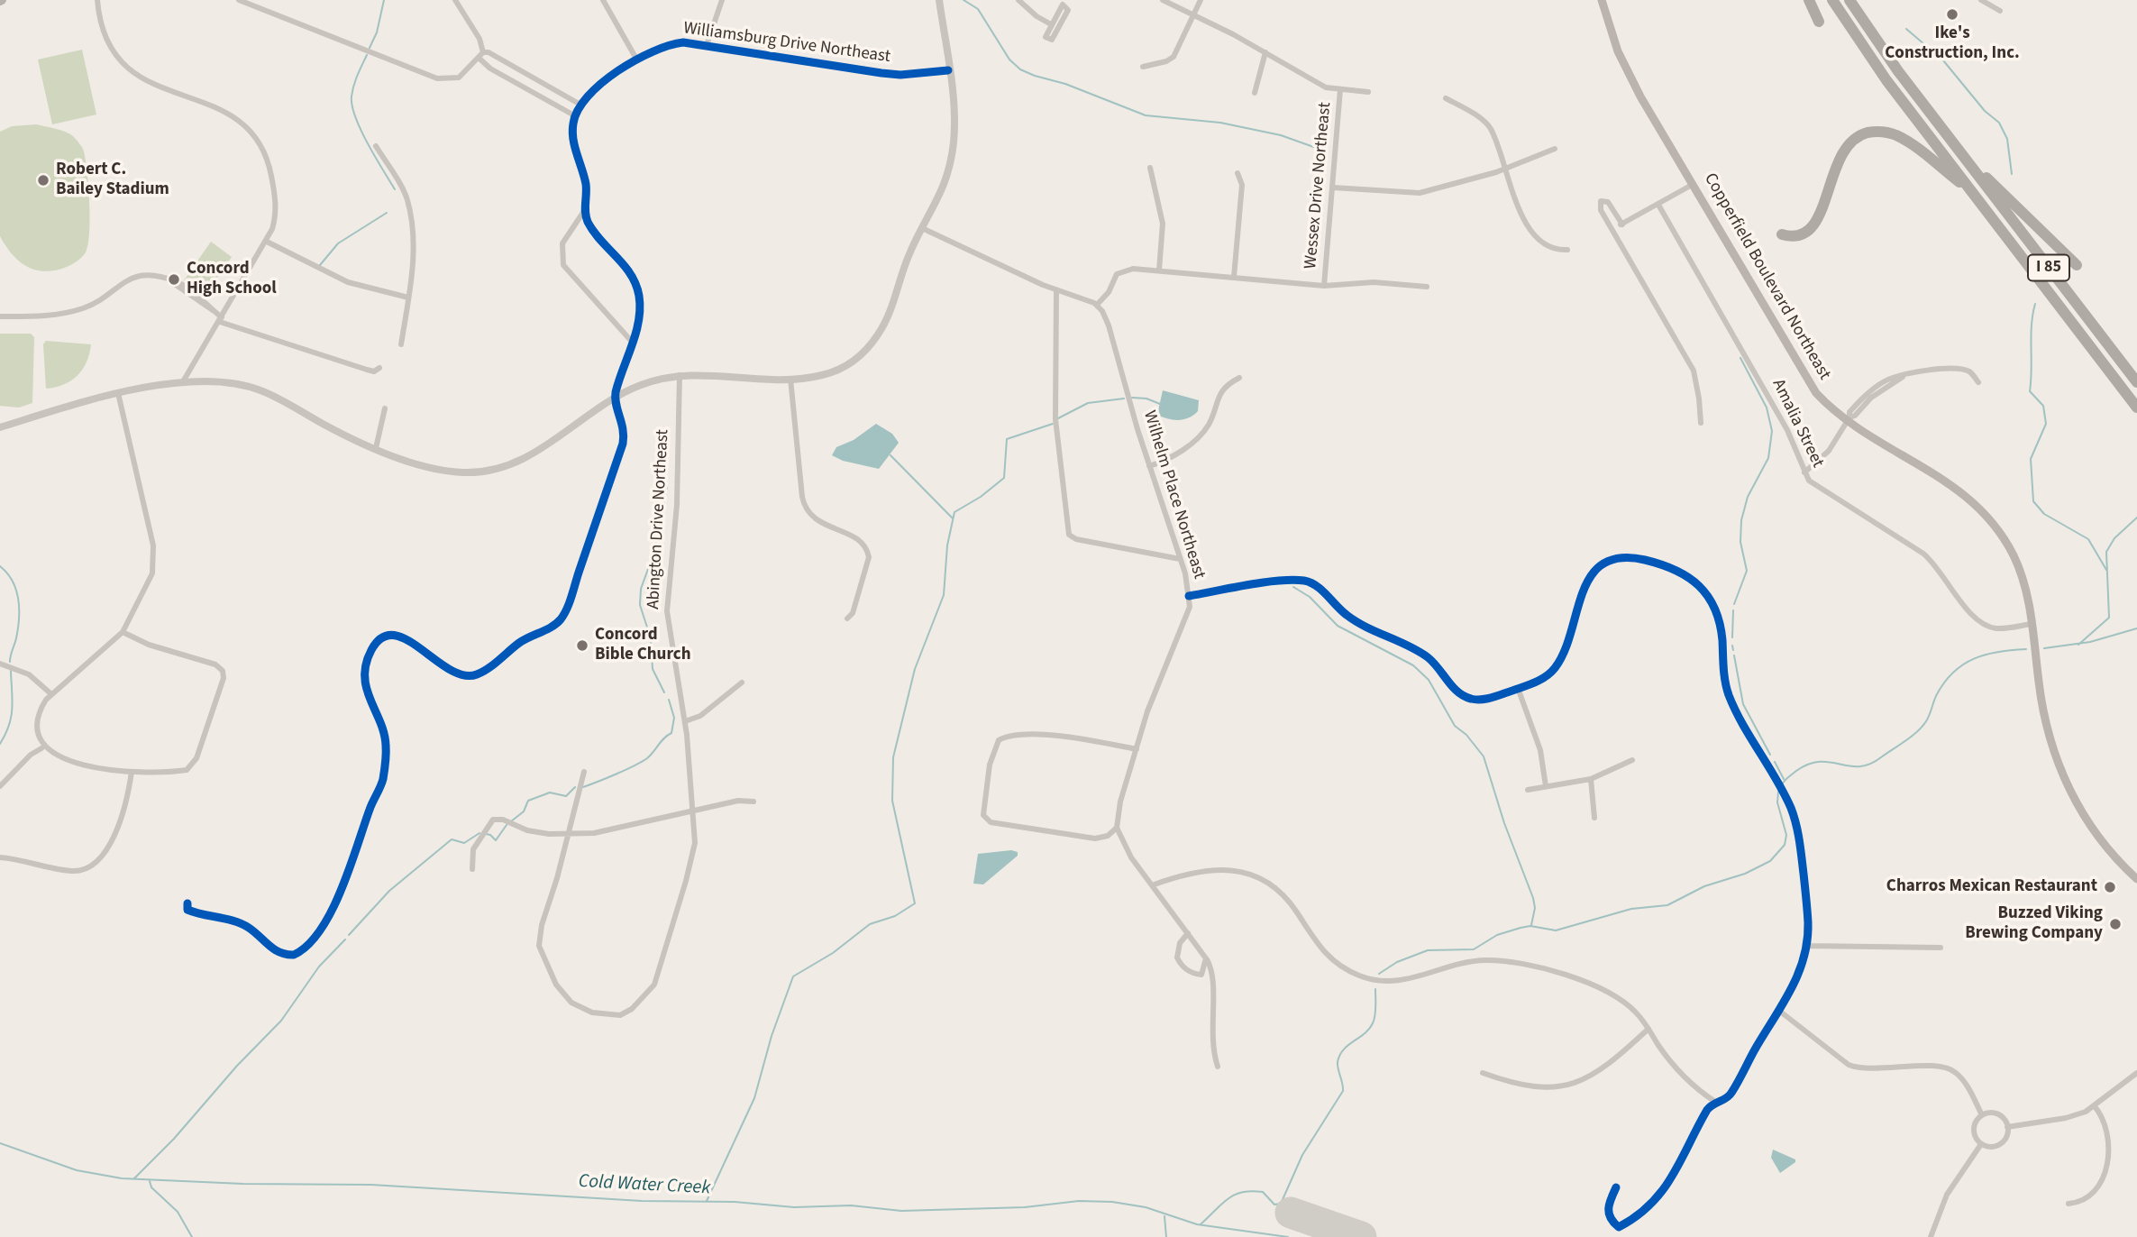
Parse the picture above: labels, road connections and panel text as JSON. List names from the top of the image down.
{
  "streets": {
    "highway": ["I 85"],
    "main road": ["Copperfield Boulevard Northeast"],
    "street": [
      "Williamsburg Drive Northeast",
      "Wessex Drive Northeast",
      "Amalia Street",
      "Wilhelm Place Northeast",
      "Abington Drive Northeast"
    ]
  },
  "crossings": [
    ["Copperfield Boulevard Northeast", "Amalia Street"]
  ],
  "water": ["Cold Water Creek"],
  "places": [
    "Ike's Construction, Inc.",
    "Robert C. Bailey Stadium",
    "Concord High School",
    "Concord Bible Church",
    "Charros Mexican Restaurant",
    "Buzzed Viking Brewing Company"
  ]
}
